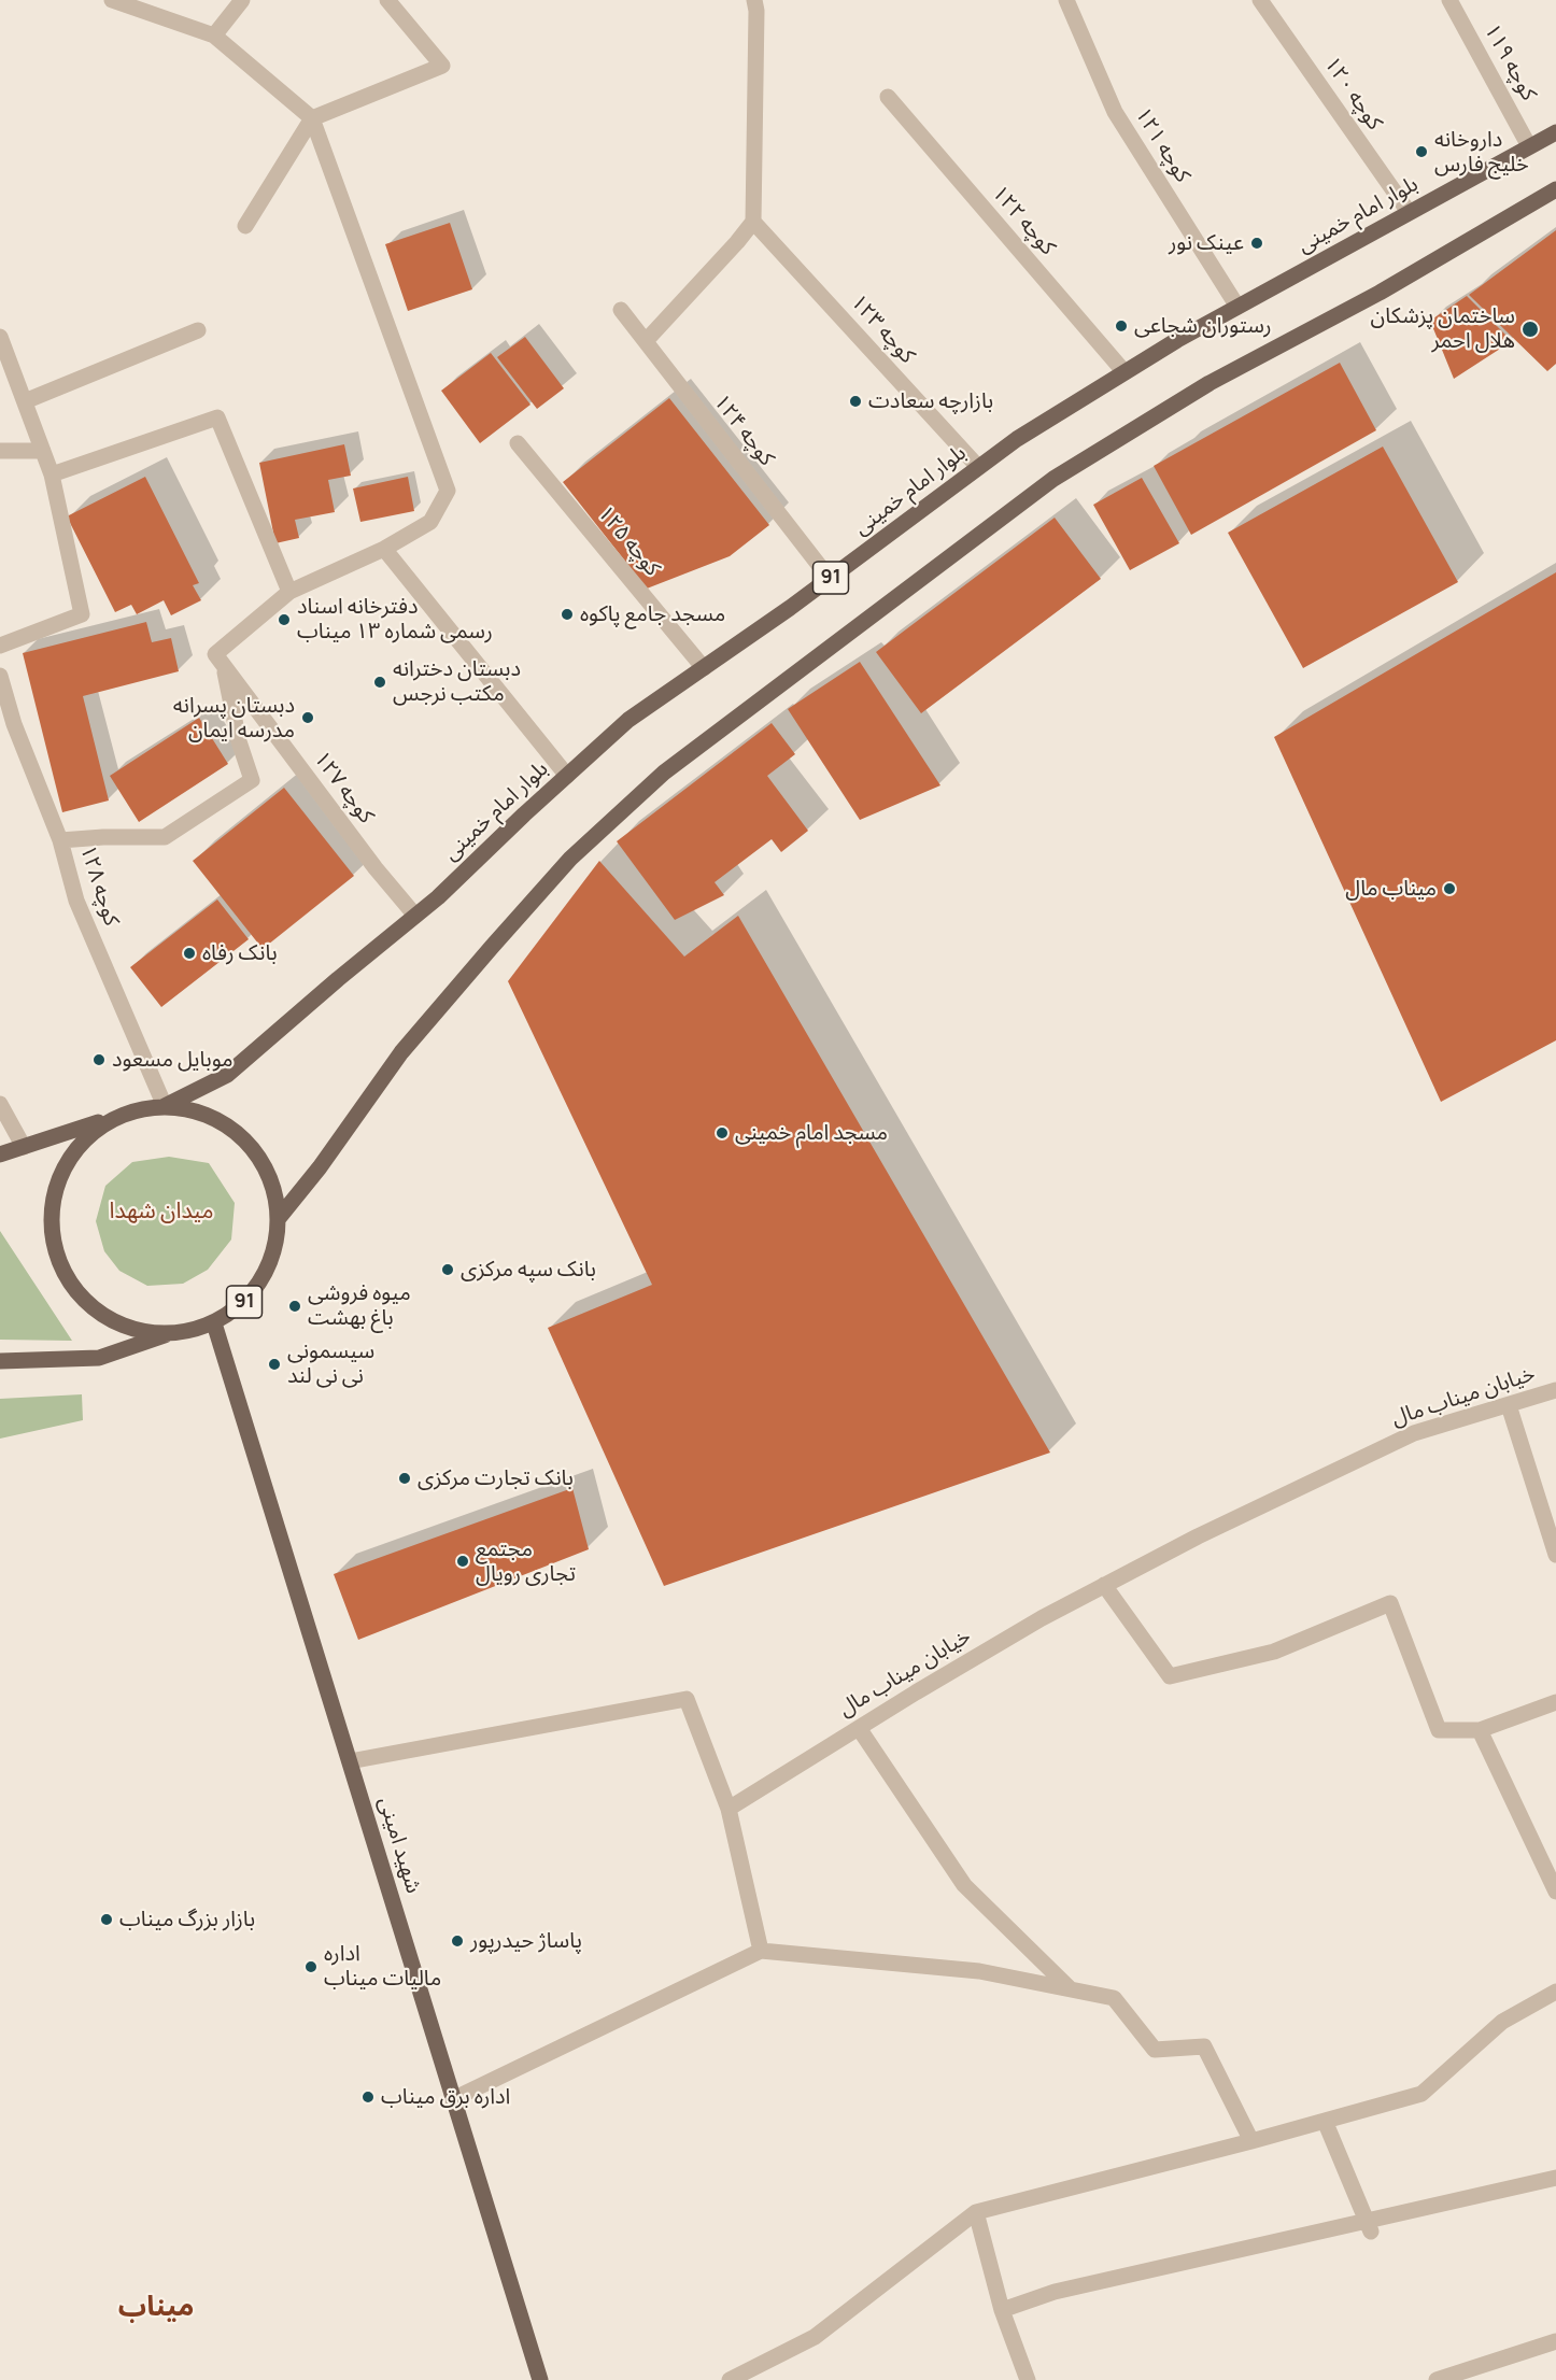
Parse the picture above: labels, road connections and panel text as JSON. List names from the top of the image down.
{
  "streets": {
    "main road": ["بلوار امام خمینی", "91", "شهید امینی"],
    "street": [
      "کوچه ۱۱۹",
      "کوچه ۱۲۰",
      "کوچه ۱۲۱",
      "کوچه ۱۲۲",
      "کوچه ۱۲۳",
      "کوچه ۱۲۴",
      "کوچه ۱۲۵",
      "کوچه ۱۲۷",
      "کوچه ۱۲۸",
      "خیابان میناب مال"
    ]
  },
  "crossings": [
    ["کوچه ۱۱۹", "بلوار امام خمینی"],
    ["کوچه ۱۲۰", "بلوار امام خمینی"],
    ["کوچه ۱۲۱", "بلوار امام خمینی"],
    ["بلوار امام خمینی", "کوچه ۱۲۲"],
    ["بلوار امام خمینی", "کوچه ۱۲۳"],
    ["بلوار امام خمینی", "کوچه ۱۲۴"],
    ["بلوار امام خمینی", "کوچه ۱۲۵"],
    ["بلوار امام خمینی", "91"],
    ["بلوار امام خمینی", "کوچه ۱۲۷"],
    ["بلوار امام خمینی", "کوچه ۱۲۸"],
    ["بلوار امام خمینی", "شهید امینی"],
    ["91", "کوچه ۱۲۸"],
    ["91", "شهید امینی"],
    ["کوچه ۱۲۸", "شهید امینی"]
  ],
  "districts": ["میدان شهدا", "میناب"],
  "places": [
    "داروخانه خلیج فارس",
    "عینک نور",
    "رستوران شجاعی",
    "ساختمان پزشکان هلال احمر",
    "بازارچه سعادت",
    "مسجد جامع پاکوه",
    "دفترخانه اسناد رسمی شماره ۱۳ میناب",
    "دبستان دخترانه مکتب نرجس",
    "دبستان پسرانه مدرسه ایمان",
    "میناب مال",
    "بانک رفاه",
    "موبایل مسعود",
    "مسجد امام خمینی",
    "بانک سپه مرکزی",
    "میوه فروشی باغ بهشت",
    "سیسمونی نی نی لند",
    "بانک تجارت مرکزی",
    "مجتمع تجاری رویال",
    "بازار بزرگ میناب",
    "پاساژ حیدرپور",
    "اداره مالیات میناب",
    "اداره برق میناب"
  ]
}
